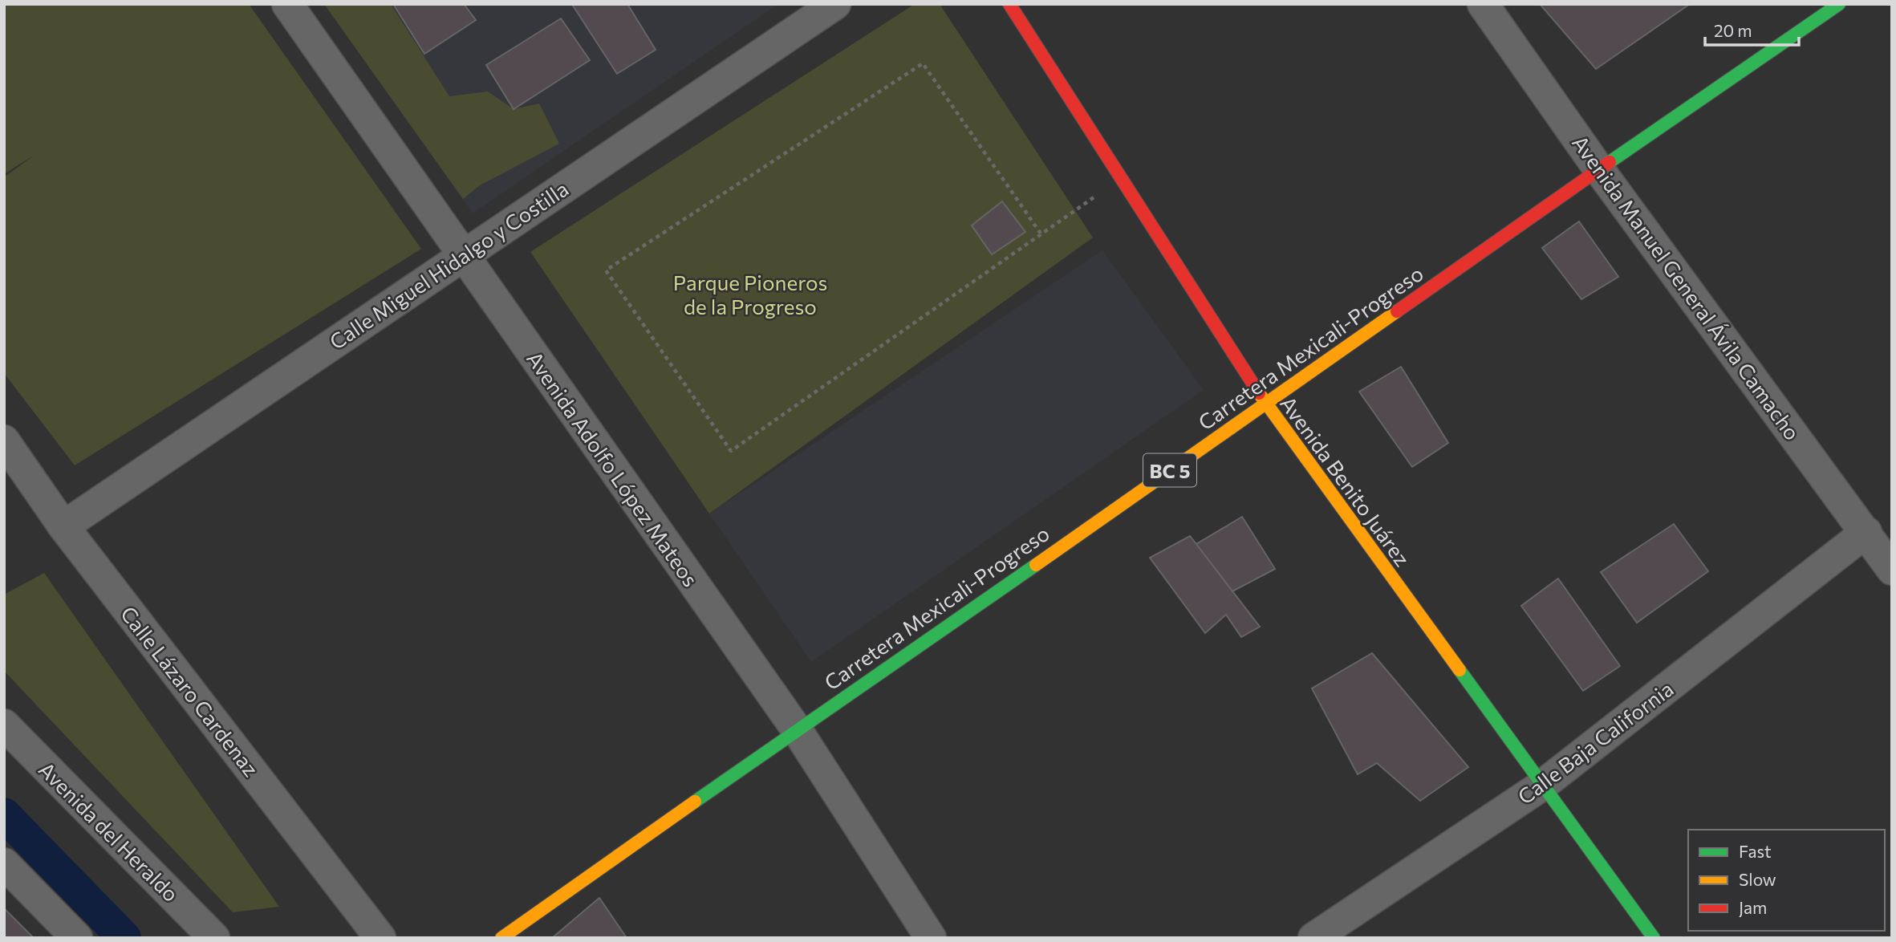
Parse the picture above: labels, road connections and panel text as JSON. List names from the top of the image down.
{
  "streets": {
    "main road": ["Carretera Mexicali-Progreso", "BC 5", "Avenida Benito Juárez"],
    "street": [
      "Calle Miguel Hidalgo y Costilla",
      "Avenida Manuel General Ávila Camacho",
      "Avenida Adolfo López Mateos",
      "Calle Lázaro Cardenaz",
      "Calle Baja California",
      "Avenida del Heraldo"
    ]
  },
  "crossings": [
    ["Calle Miguel Hidalgo y Costilla", "Avenida Adolfo López Mateos"],
    ["Calle Miguel Hidalgo y Costilla", "Calle Lázaro Cardenaz"],
    ["Avenida Manuel General Ávila Camacho", "Carretera Mexicali-Progreso"],
    ["Avenida Manuel General Ávila Camacho", "Calle Baja California"],
    ["Carretera Mexicali-Progreso", "Avenida Adolfo López Mateos"],
    ["Carretera Mexicali-Progreso", "Avenida Benito Juárez"],
    ["Avenida Benito Juárez", "Calle Baja California"]
  ],
  "parks": ["Parque Pioneros de la Progreso"],
  "legend": ["Fast", "Slow", "Jam"],
  "scale_bar": "20 m"
}
